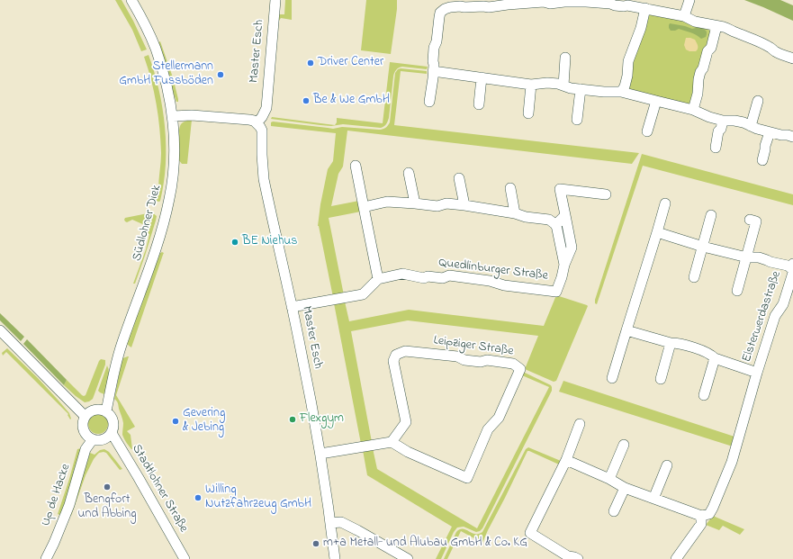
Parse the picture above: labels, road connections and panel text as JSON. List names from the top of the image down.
{
  "streets": {
    "street": [
      "Master Esch",
      "Südlohner Diek",
      "Quedlinburger Straße",
      "Elsterwerdastraße",
      "Leipziger Straße",
      "Stadtlohner Straße",
      "Up de Hacke"
    ]
  },
  "crossings": [
    ["Südlohner Diek", "Stadtlohner Straße"],
    ["Südlohner Diek", "Up de Hacke"],
    ["Stadtlohner Straße", "Up de Hacke"]
  ],
  "places": [
    "Driver Center",
    "Stellermann GmbH Fussböden",
    "Be & We GmbH",
    "BE Niehus",
    "Flexgym",
    "Gevering & Jebing",
    "Bengfort und Abbing",
    "Willing Nutzfahrzeug GmbH",
    "m+a Metall- und Alubau GmbH & Co. KG"
  ]
}
